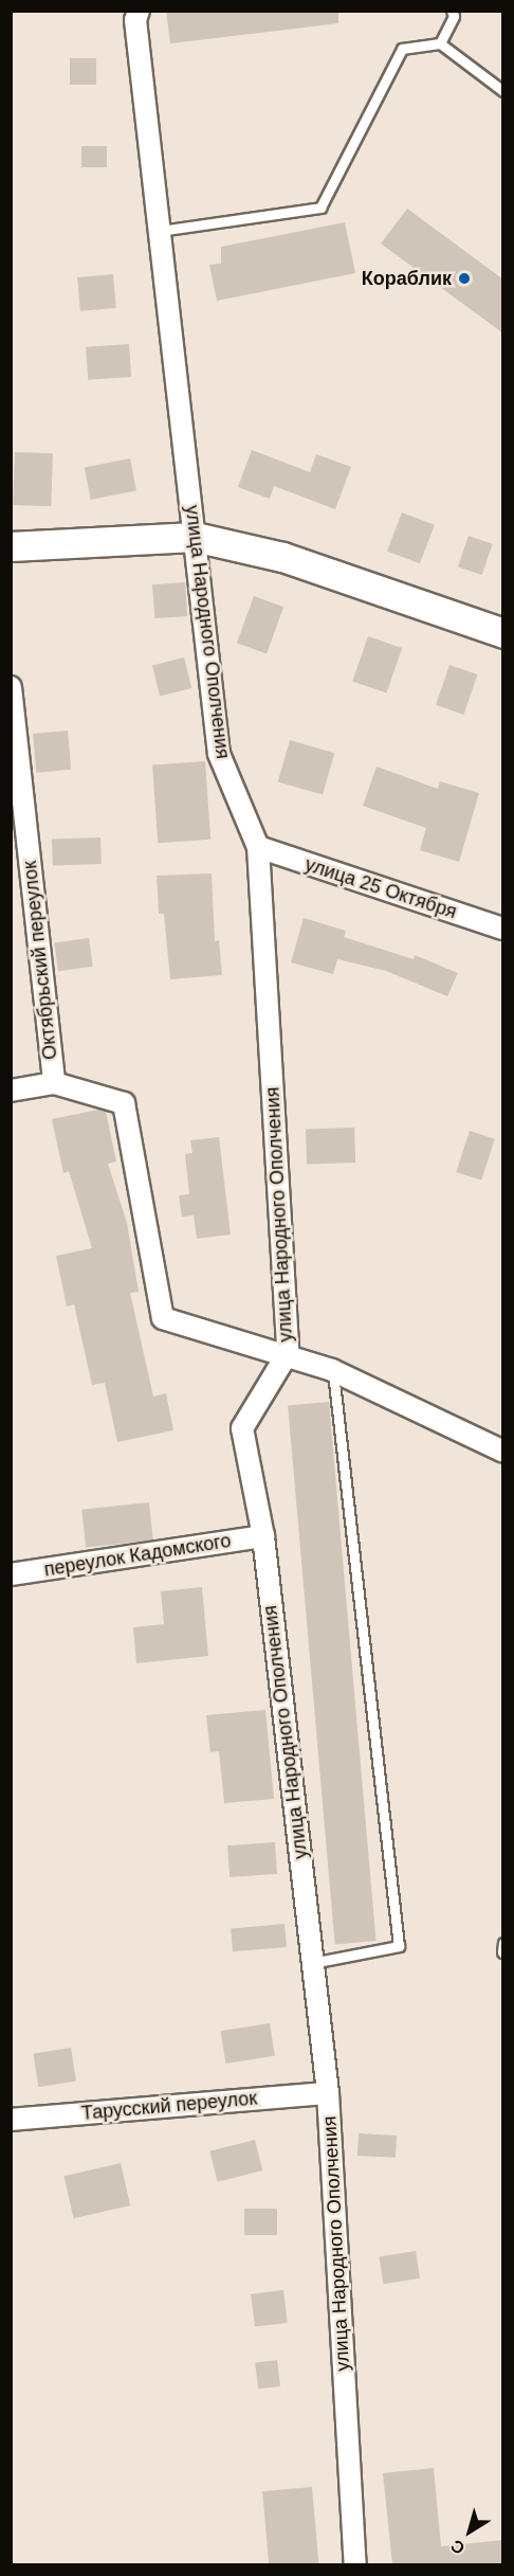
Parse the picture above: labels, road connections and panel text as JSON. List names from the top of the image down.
{
  "streets": {
    "street": [
      "улица Народного Ополчения",
      "улица 25 Октября",
      "Октябрьский переулок",
      "переулок Кадомского",
      "Тарусский переулок"
    ]
  },
  "crossings": [
    ["улица Народного Ополчения", "улица 25 Октября"],
    ["улица Народного Ополчения", "переулок Кадомского"],
    ["улица Народного Ополчения", "Тарусский переулок"]
  ],
  "places": ["Кораблик"],
  "north": "bottom left"
}
